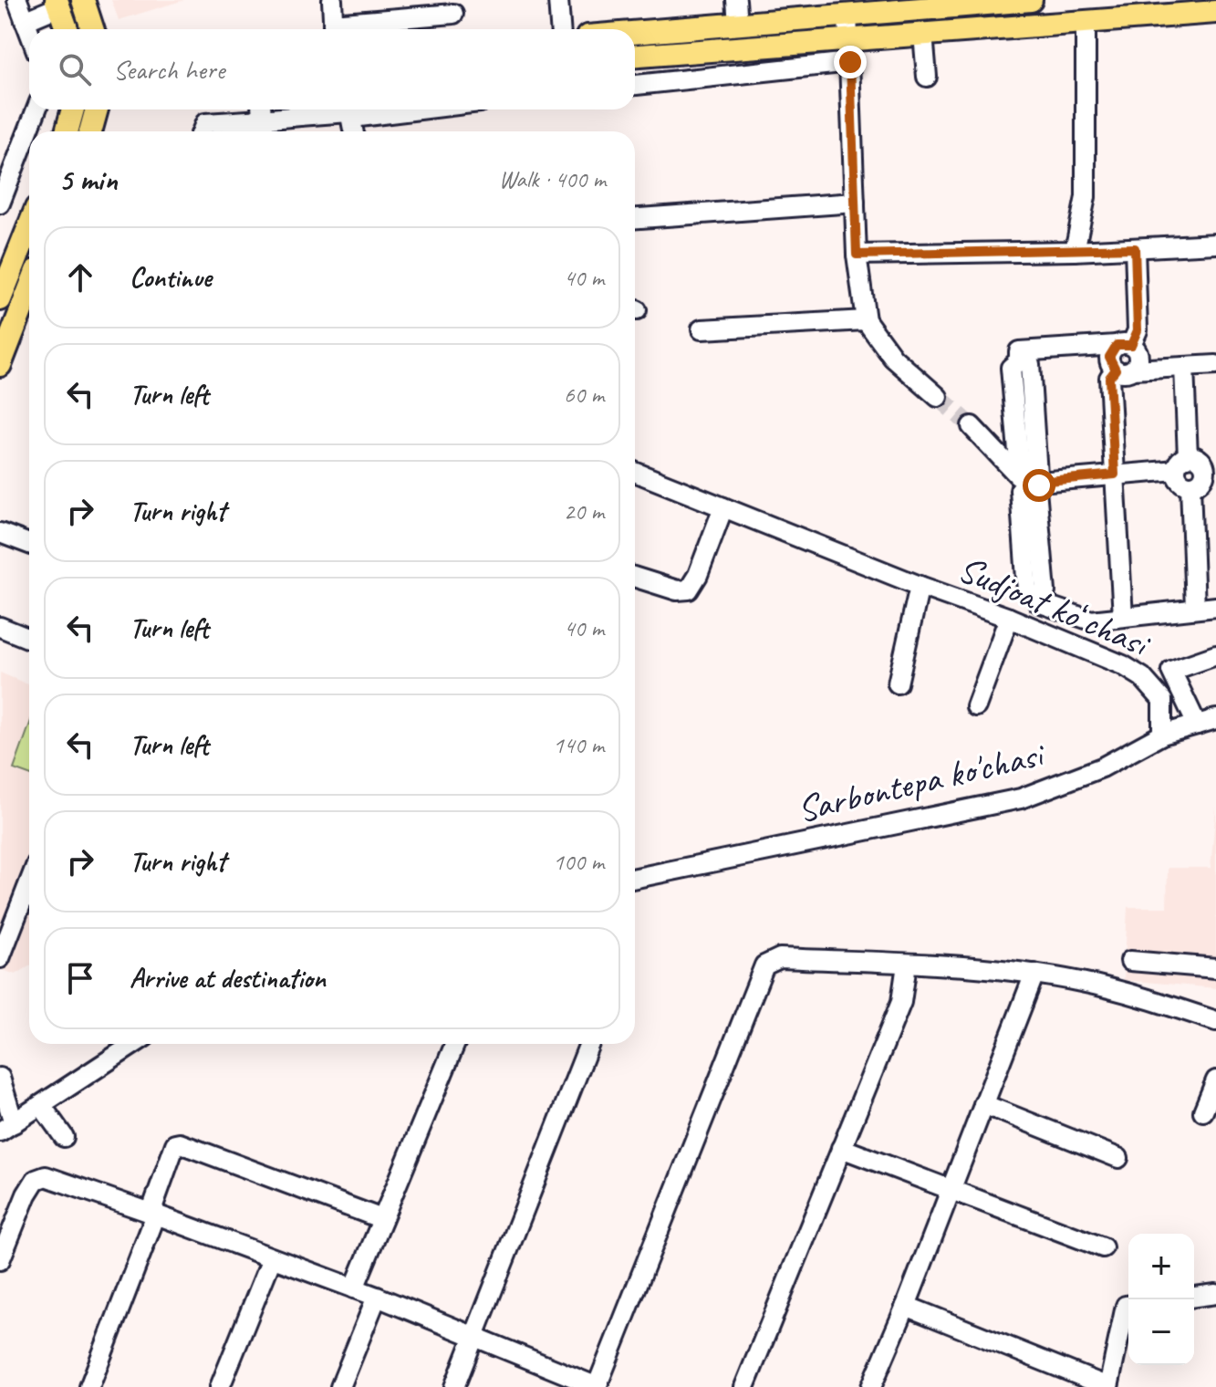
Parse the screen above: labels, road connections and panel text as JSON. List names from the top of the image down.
{
  "streets": {
    "street": ["Sudjoat koʻchasi", "Sarbontepa ko'chasi"]
  },
  "crossings": [
    ["Sudjoat koʻchasi", "Sarbontepa ko'chasi"]
  ],
  "page": {
    "search": "Search here",
    "heading": ["5 min", "Walk · 400 m"],
    "list": [
      ["Continue", "40 m"],
      ["Turn left", "60 m"],
      ["Turn right", "20 m"],
      ["Turn left", "40 m"],
      ["Turn left", "140 m"],
      ["Turn right", "100 m"],
      "Arrive at destination"
    ],
    "map_buttons": ["+", "−"]
  }
}
